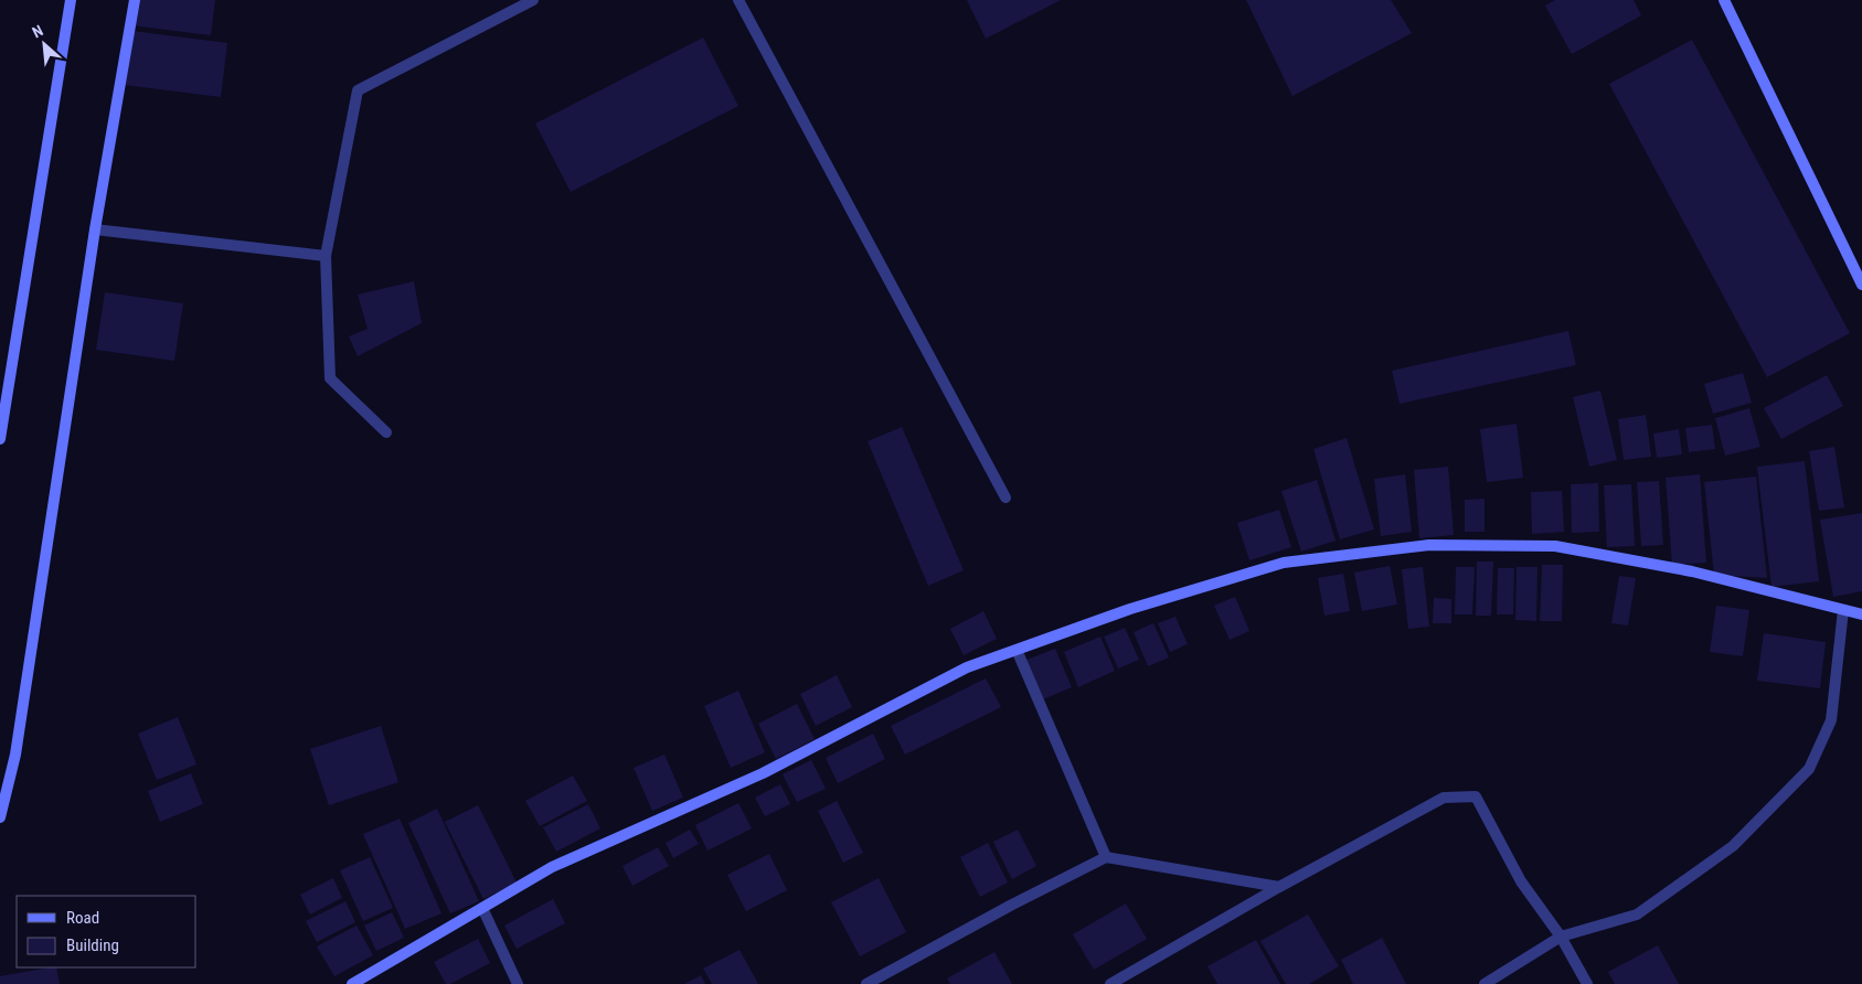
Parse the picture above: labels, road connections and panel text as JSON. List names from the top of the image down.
{
  "legend": ["Road", "Building"],
  "north": "top left"
}
